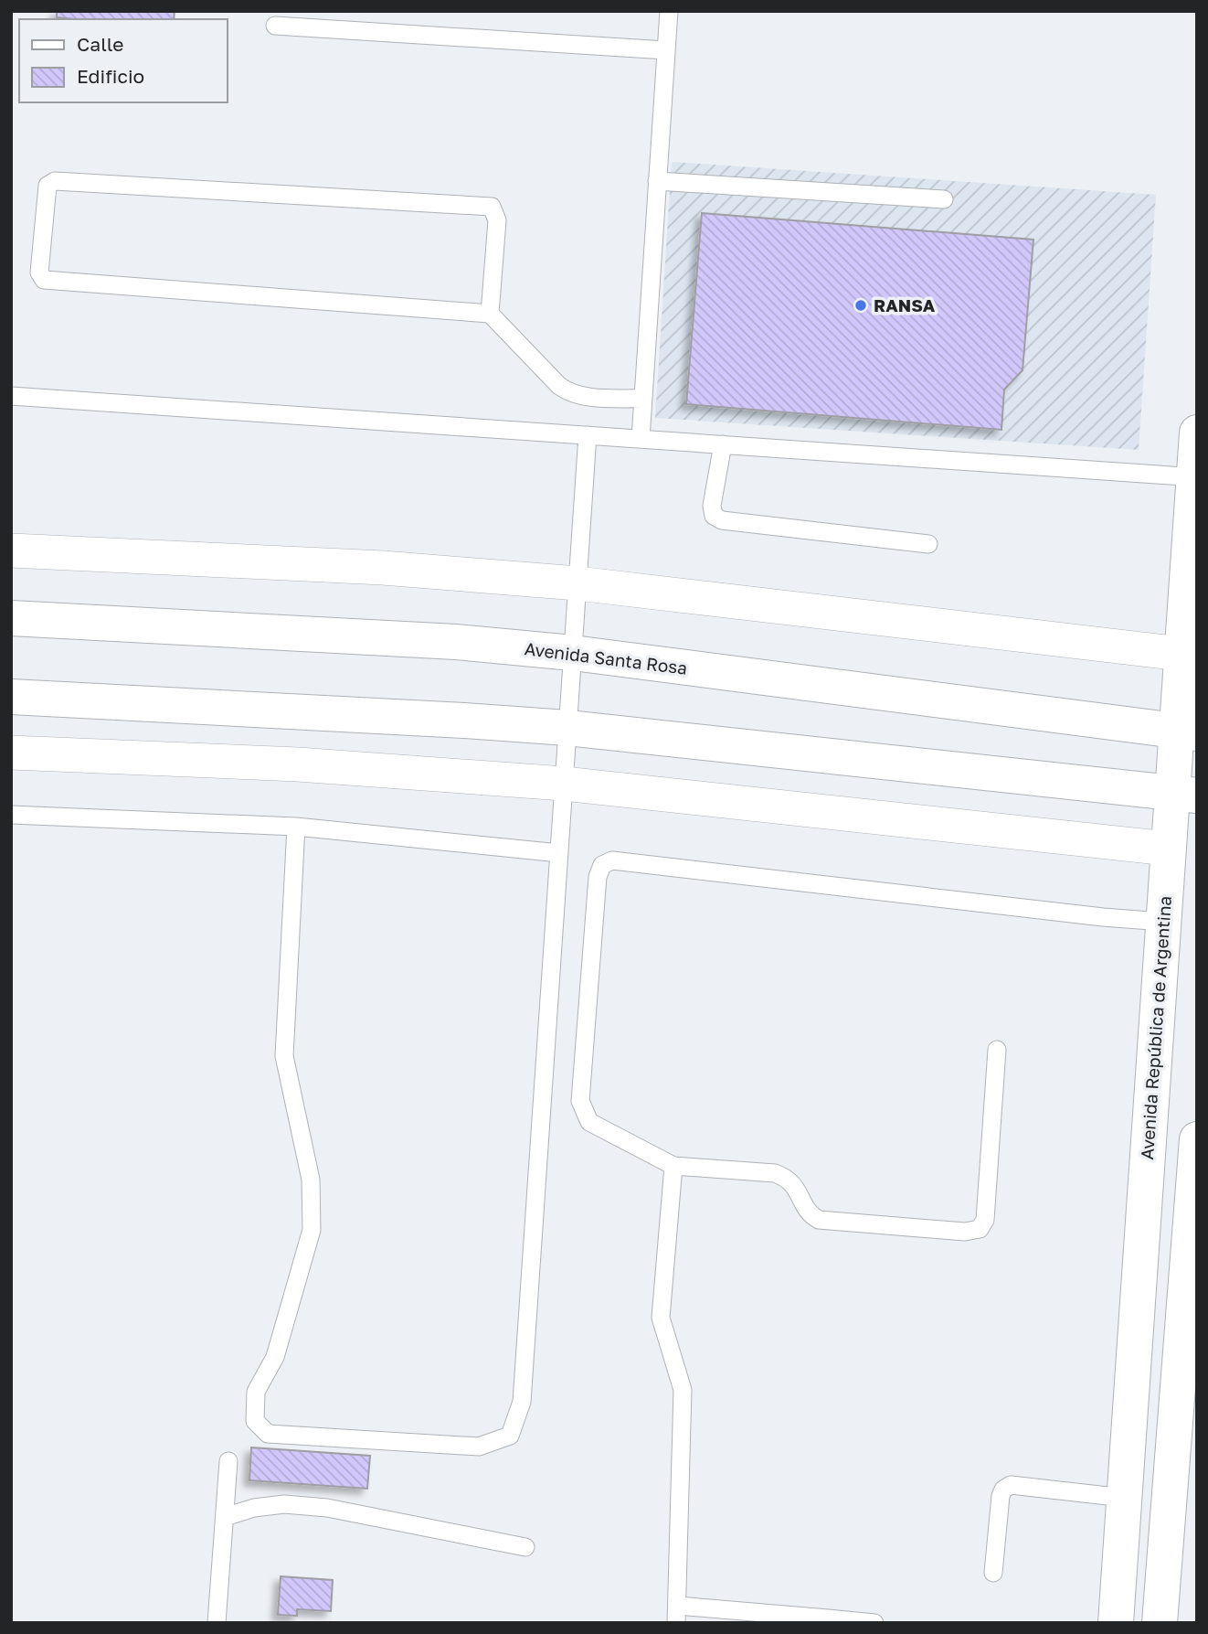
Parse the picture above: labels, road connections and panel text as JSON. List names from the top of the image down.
{
  "streets": {
    "main road": ["Avenida Santa Rosa", "Avenida República de Argentina"]
  },
  "crossings": [
    ["Avenida Santa Rosa", "Avenida República de Argentina"]
  ],
  "places": ["RANSA"],
  "legend": ["Calle", "Edificio"]
}
